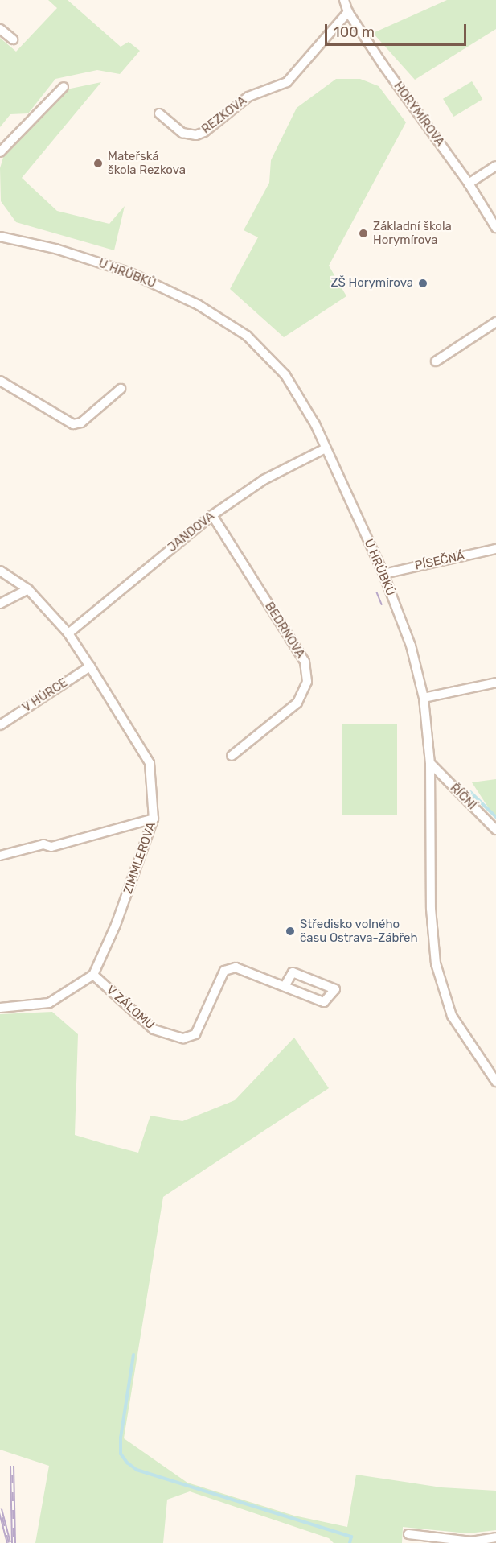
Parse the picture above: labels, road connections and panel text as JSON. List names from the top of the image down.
{
  "streets": {
    "street": [
      "HORYMÍROVA",
      "REZKOVA",
      "U HRŮBKŮ",
      "JANDOVA",
      "PÍSEČNÁ",
      "BEDRNOVA",
      "V HŮRCE",
      "ŘÍČNÍ",
      "ZIMMLEROVA",
      "V ZÁLOMU"
    ]
  },
  "crossings": [
    ["HORYMÍROVA", "REZKOVA"],
    ["U HRŮBKŮ", "JANDOVA"],
    ["U HRŮBKŮ", "PÍSEČNÁ"],
    ["U HRŮBKŮ", "ŘÍČNÍ"],
    ["JANDOVA", "BEDRNOVA"],
    ["JANDOVA", "ZIMMLEROVA"],
    ["V HŮRCE", "ZIMMLEROVA"],
    ["ZIMMLEROVA", "V ZÁLOMU"]
  ],
  "places": [
    "Mateřská škola Rezkova",
    "Základní škola Horymírova",
    "ZŠ Horymírova",
    "Středisko volného času Ostrava-Zábřeh"
  ],
  "scale_bar": "100 m"
}
